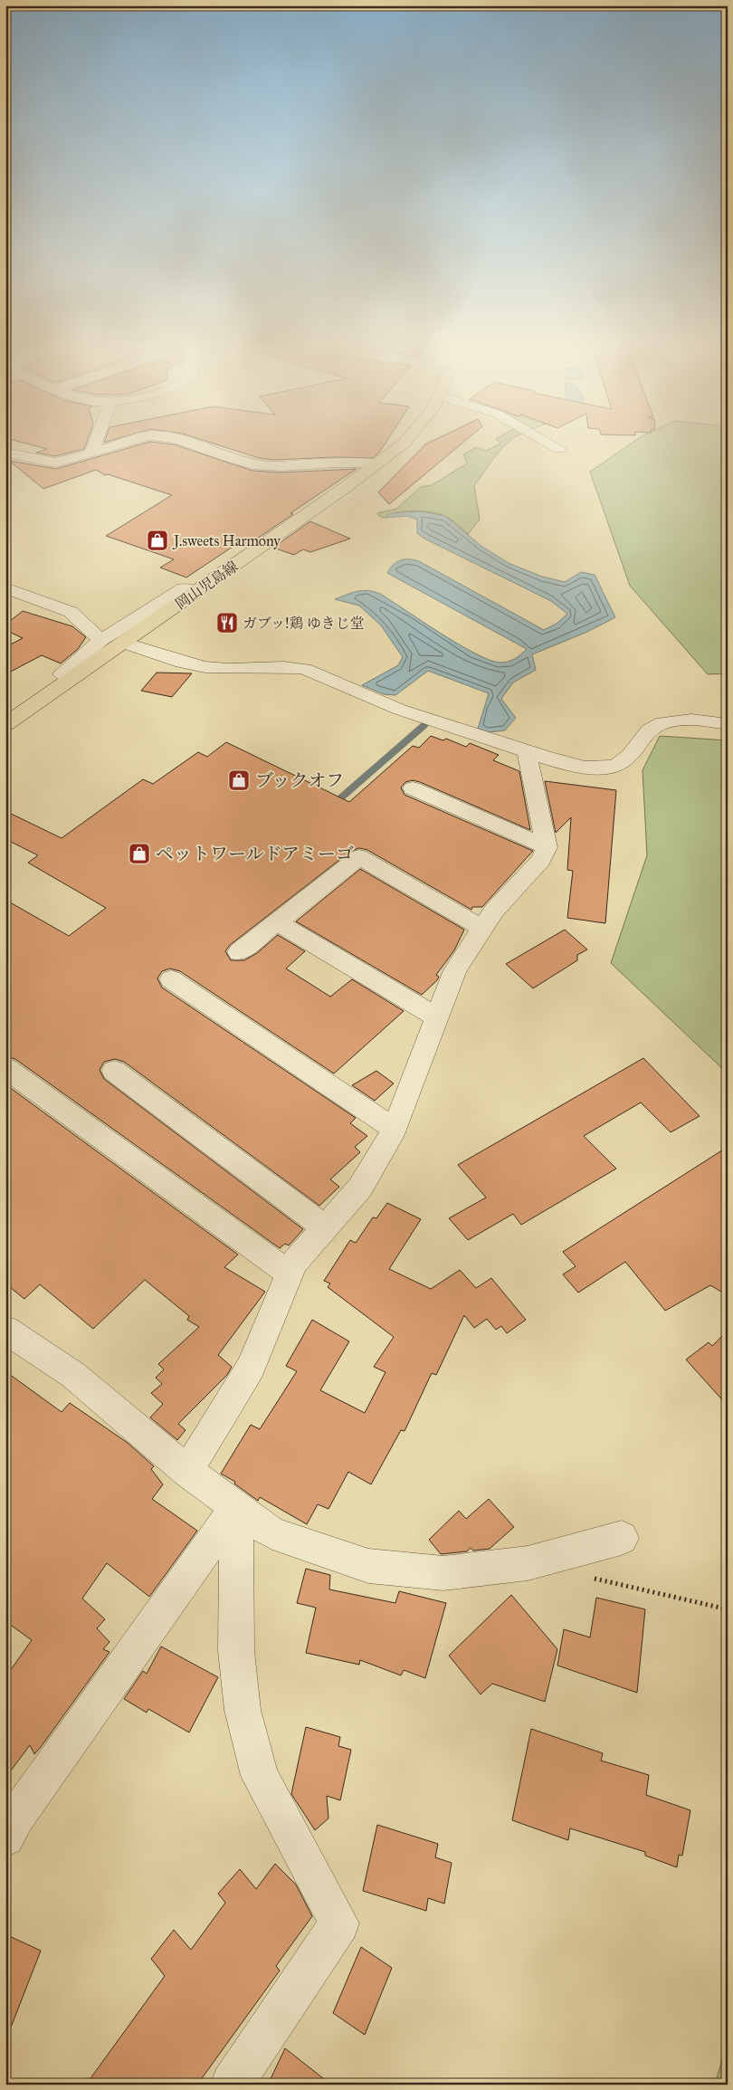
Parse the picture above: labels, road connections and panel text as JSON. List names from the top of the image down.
{
  "streets": {
    "main road": ["岡山児島線"]
  },
  "places": {
    "shop": ["J.sweets Harmony", "ブックオフ", "ペットワールドアミーゴ"],
    "restaurant": ["ガブッ!鶏 ゆきじ堂"]
  }
}
